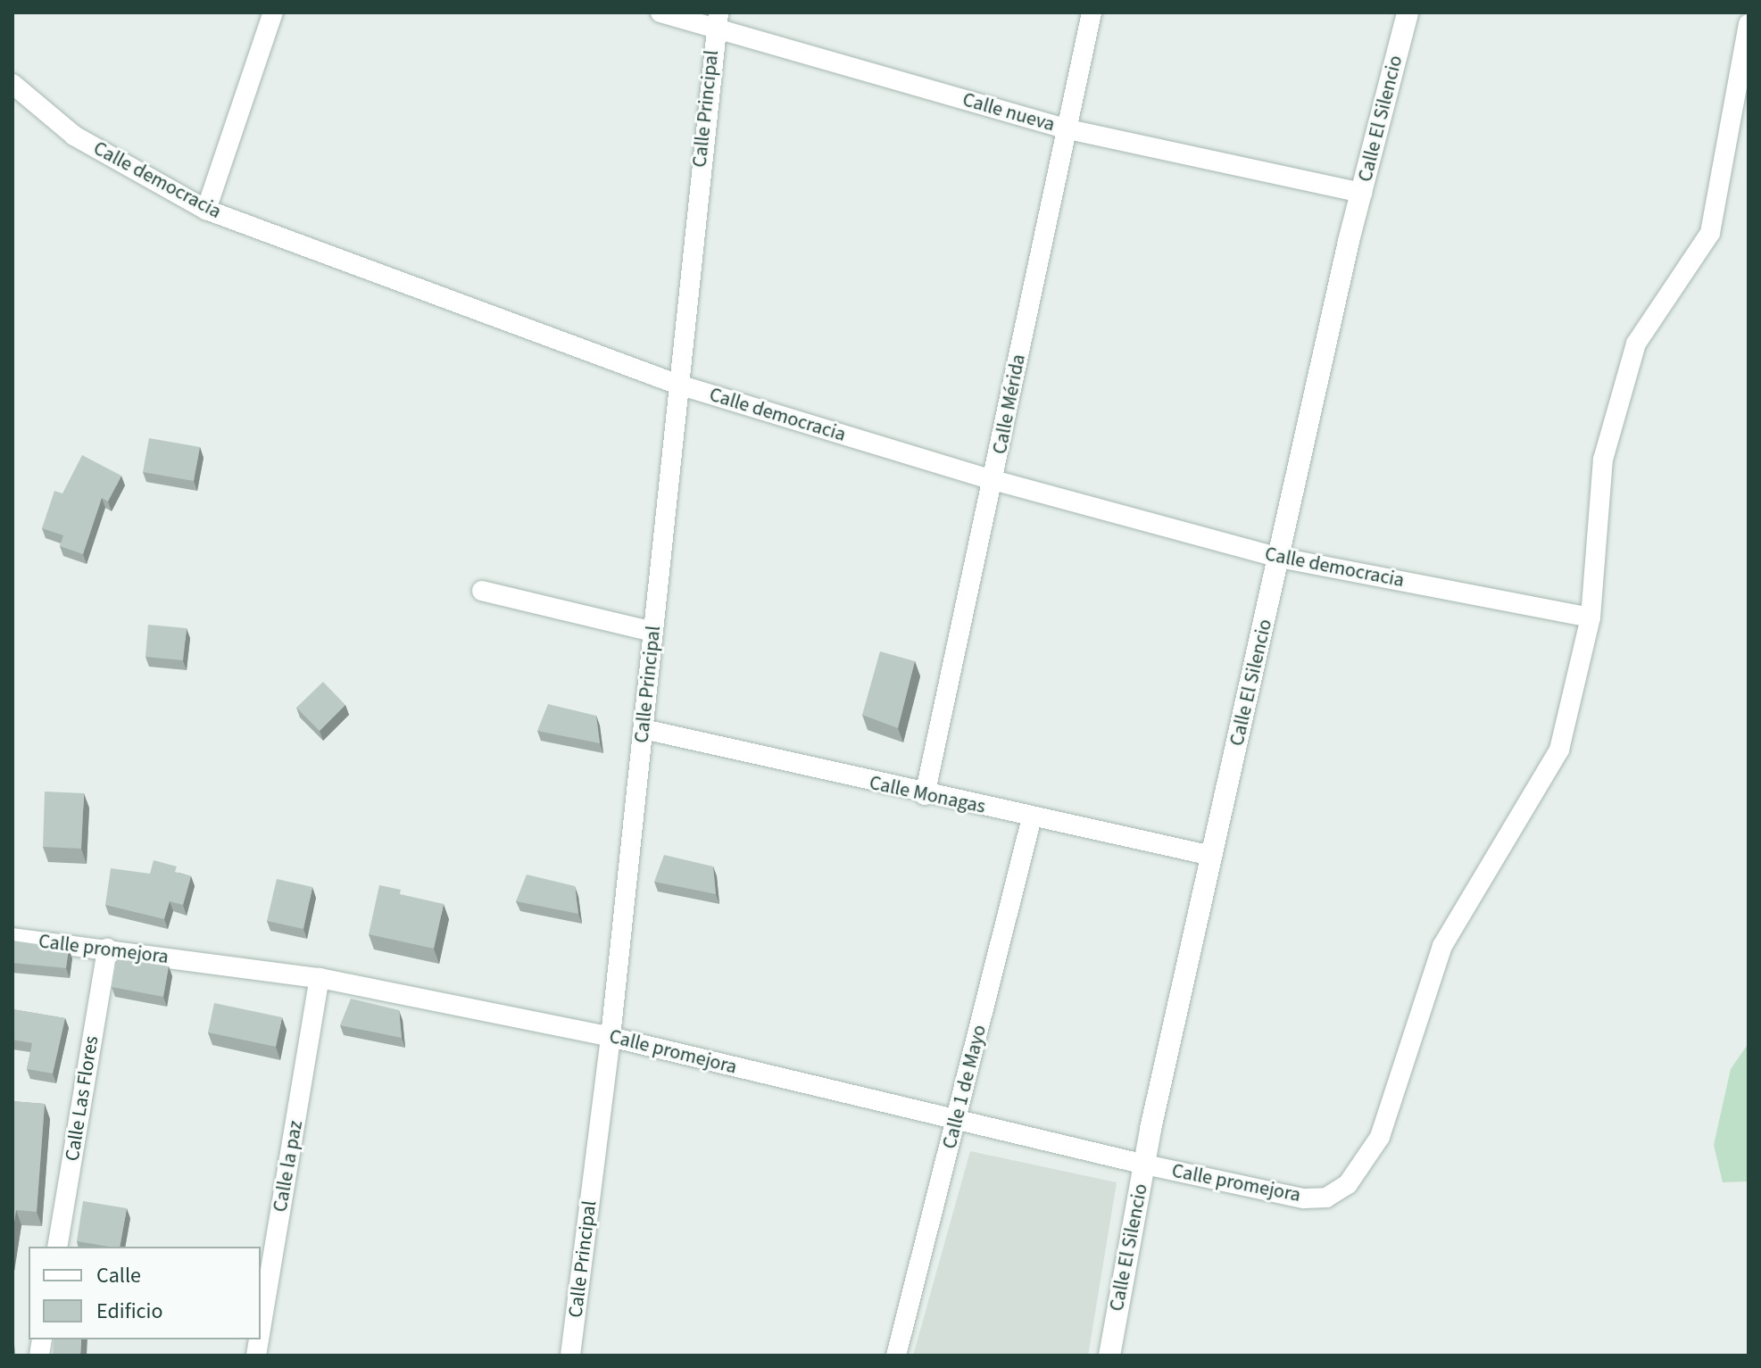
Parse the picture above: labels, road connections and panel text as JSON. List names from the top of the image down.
{
  "streets": {
    "street": [
      "Calle Principal",
      "Calle nueva",
      "Calle El Silencio",
      "Calle democracia",
      "Calle Mérida",
      "Calle Monagas",
      "Calle promejora",
      "Calle 1 de Mayo",
      "Calle Las Flores",
      "Calle la paz"
    ]
  },
  "crossings": [
    ["Calle Principal", "Calle nueva"],
    ["Calle Principal", "Calle democracia"],
    ["Calle Principal", "Calle Monagas"],
    ["Calle Principal", "Calle promejora"],
    ["Calle nueva", "Calle El Silencio"],
    ["Calle nueva", "Calle Mérida"],
    ["Calle El Silencio", "Calle democracia"],
    ["Calle El Silencio", "Calle Monagas"],
    ["Calle El Silencio", "Calle promejora"],
    ["Calle democracia", "Calle Mérida"],
    ["Calle democracia", "Calle promejora"],
    ["Calle Mérida", "Calle Monagas"],
    ["Calle Monagas", "Calle 1 de Mayo"],
    ["Calle promejora", "Calle 1 de Mayo"],
    ["Calle promejora", "Calle Las Flores"],
    ["Calle promejora", "Calle la paz"]
  ],
  "legend": ["Calle", "Edificio"]
}
